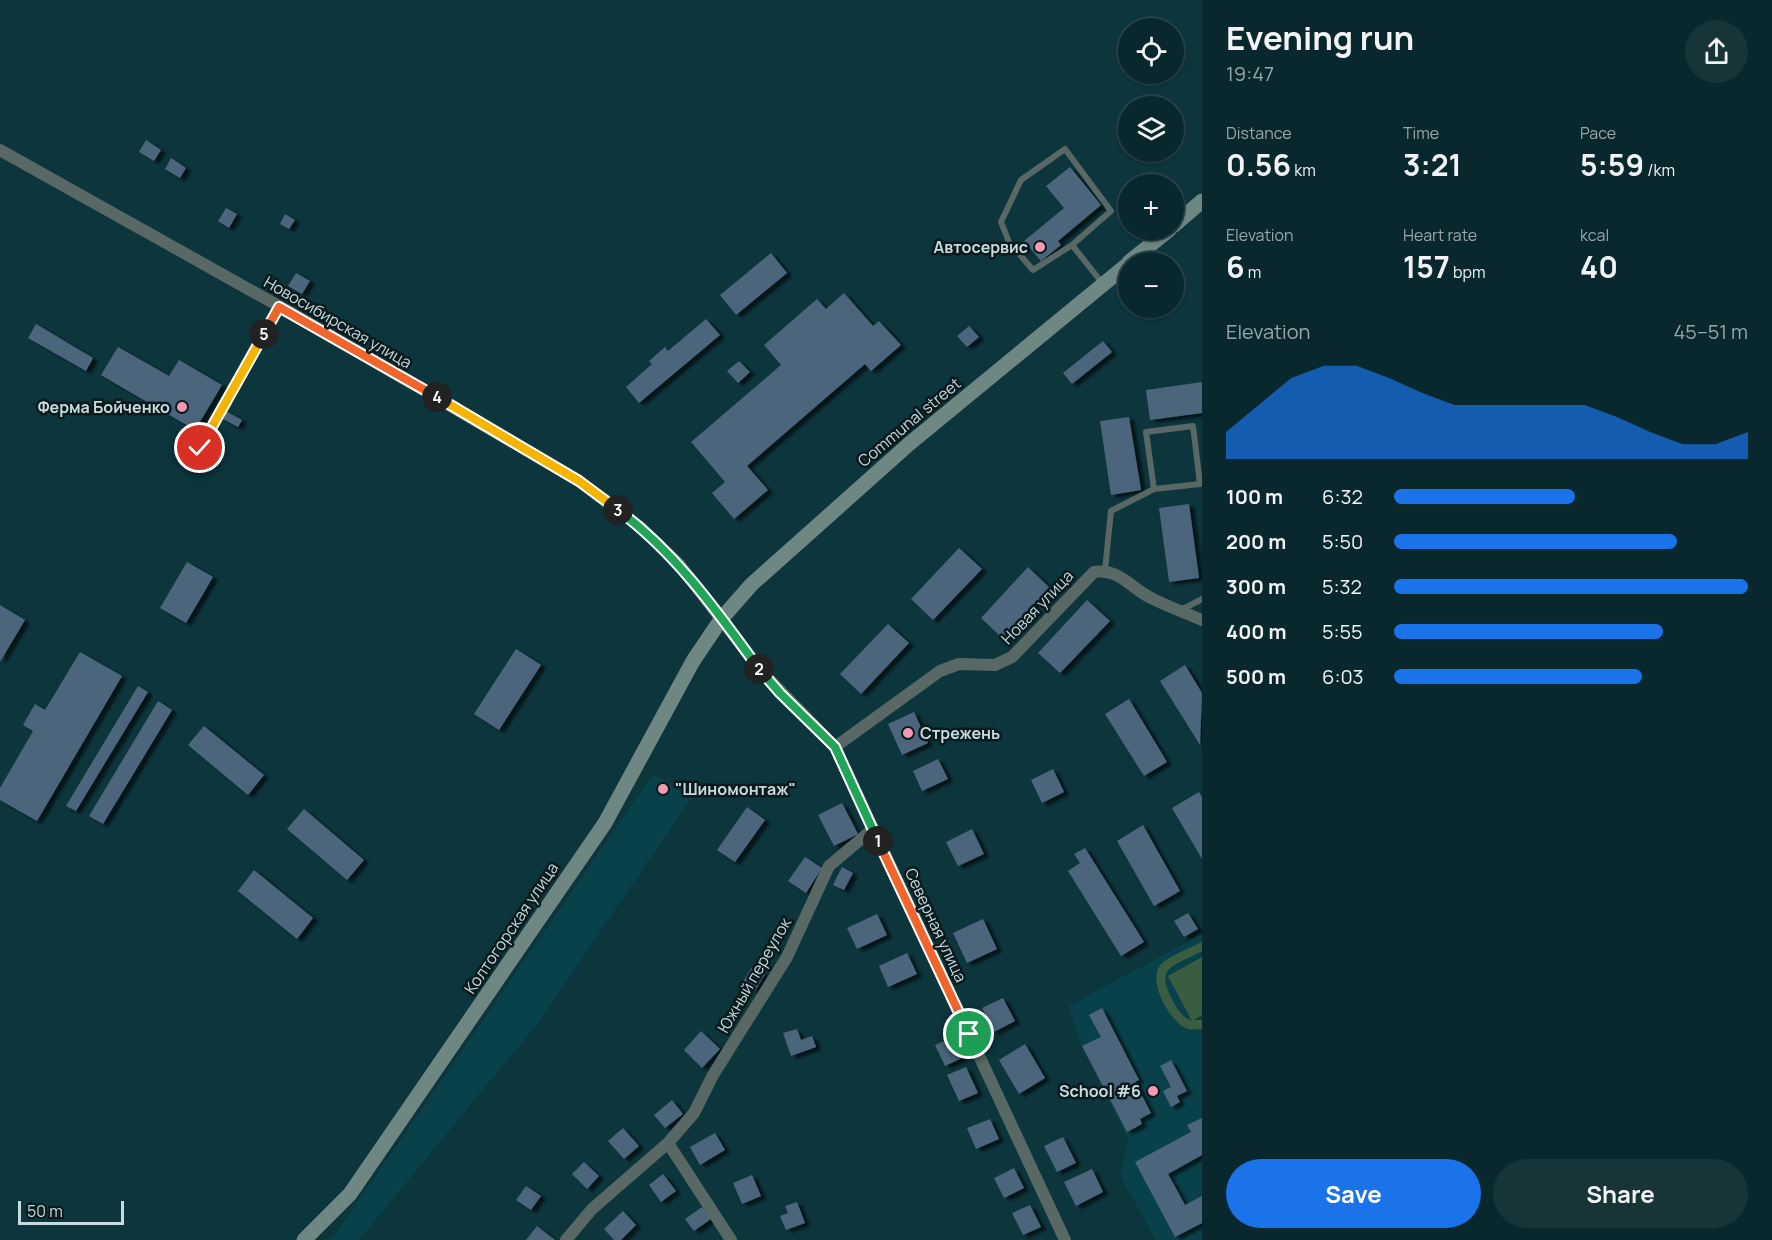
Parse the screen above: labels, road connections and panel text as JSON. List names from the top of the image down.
{
  "streets": {
    "main road": ["Communal street", "Колтогорская улица"],
    "street": [
      "Новосибирская улица",
      "Новая улица",
      "Северная улица",
      "Южный переулок"
    ]
  },
  "crossings": [
    ["Новосибирская улица", "Communal street"],
    ["Новосибирская улица", "Северная улица"],
    ["Новосибирская улица", "Колтогорская улица"],
    ["Communal street", "Северная улица"],
    ["Communal street", "Колтогорская улица"],
    ["Новая улица", "Северная улица"],
    ["Северная улица", "Колтогорская улица"],
    ["Северная улица", "Южный переулок"]
  ],
  "places": [
    "Автосервис",
    "Ферма Бойченко",
    "Стрежень",
    "\"Шиномонтаж\"",
    "School #6"
  ],
  "scale_bar": "50 m",
  "page": {
    "heading": ["Evening run", "19:47"],
    "map_buttons": ["+", "−"],
    "stats": [
      ["Distance", "0.56 km"],
      ["Time", "3:21"],
      ["Pace", "5:59 /km"],
      ["Elevation", "6 m"],
      ["Heart rate", "157 bpm"],
      ["kcal", "40"]
    ],
    "chart": ["Elevation", "45–51 m"],
    "pins": [
      "5",
      "4",
      "3",
      "2",
      "1"
    ],
    "list": [
      {
        "name": "100 m",
        "note": "6:32"
      },
      {
        "name": "200 m",
        "note": "5:50"
      },
      {
        "name": "300 m",
        "note": "5:32"
      },
      {
        "name": "400 m",
        "note": "5:55"
      },
      {
        "name": "500 m",
        "note": "6:03"
      }
    ],
    "buttons": ["Save", "Share"],
    "scale": "50 m"
  }
}
